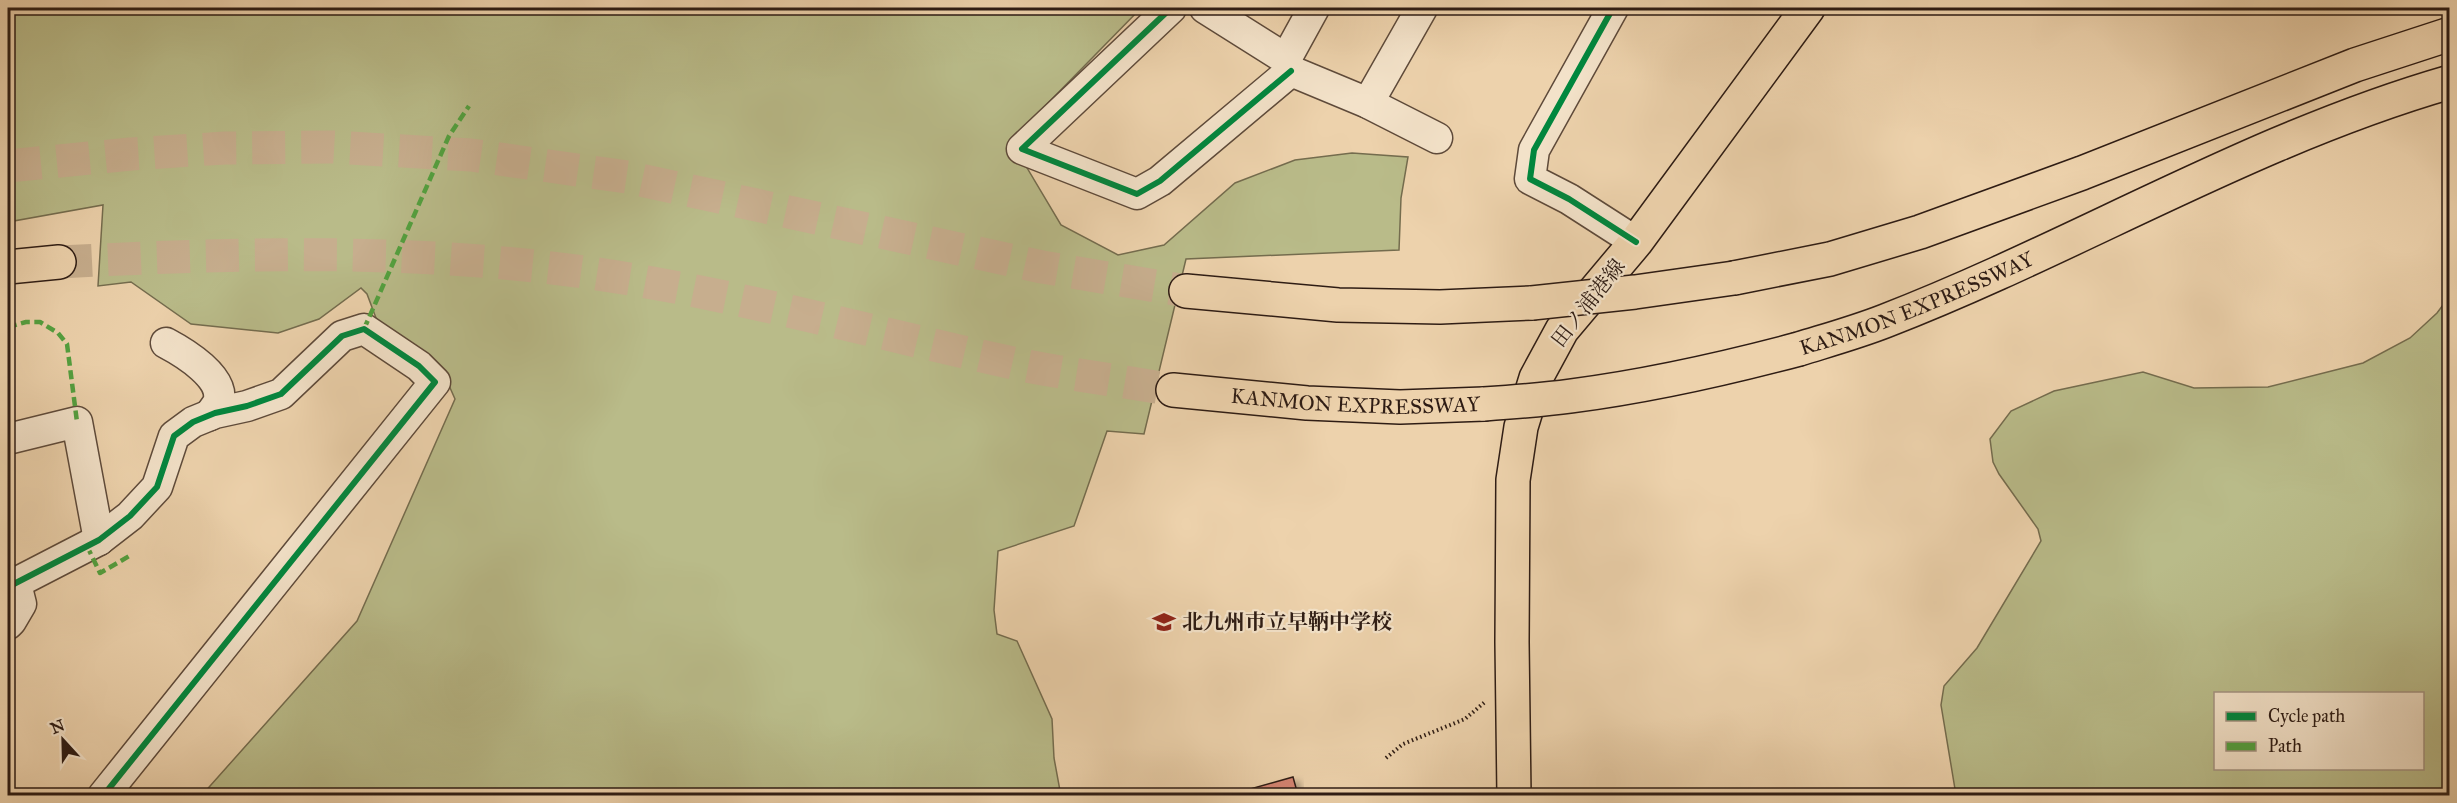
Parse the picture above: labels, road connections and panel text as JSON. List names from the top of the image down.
{
  "streets": {
    "main road": ["KANMON EXPRESSWAY", "田ノ浦港線"]
  },
  "places": {
    "school or university": ["北九州市立早鞆中学校"]
  },
  "legend": ["Cycle path", "Path"],
  "north": "top"
}
